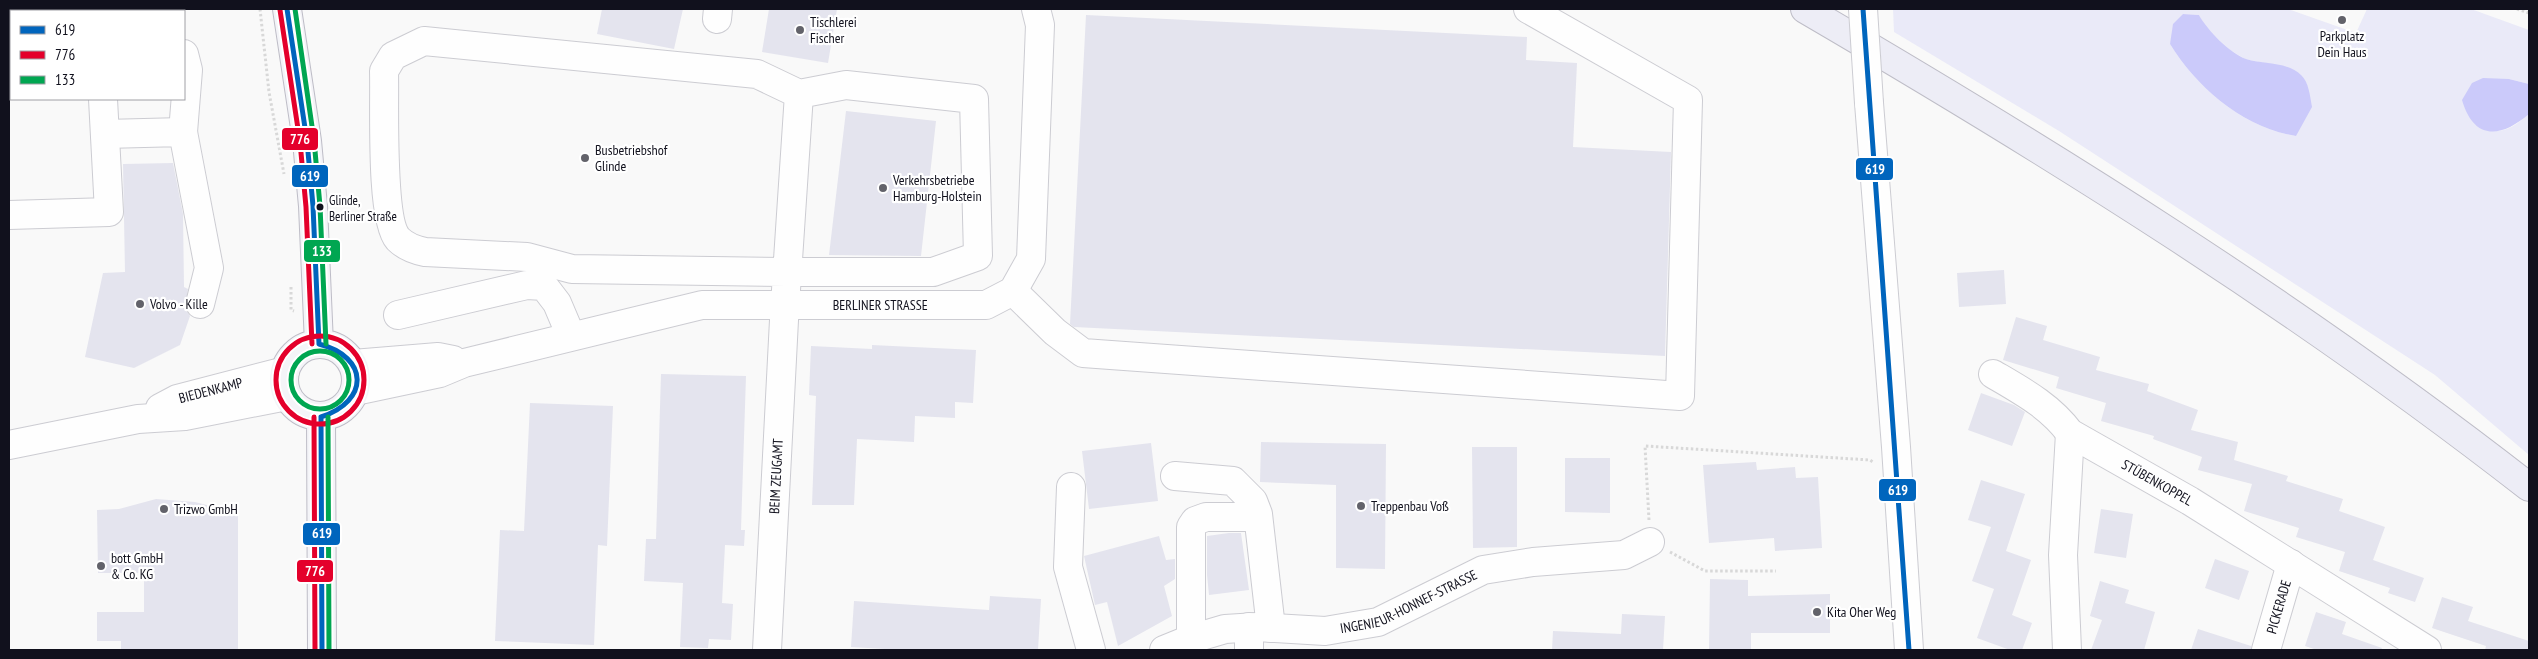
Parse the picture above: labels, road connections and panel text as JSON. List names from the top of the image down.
{
  "streets": {
    "street": [
      "BERLINER STRASSE",
      "BIEDENKAMP",
      "BEIM ZEUGAMT",
      "STÜBENKOPPEL",
      "INGENIEUR-HONNEF-STRASSE",
      "PICKERADE"
    ]
  },
  "crossings": [
    ["BERLINER STRASSE", "BIEDENKAMP"],
    ["BERLINER STRASSE", "BEIM ZEUGAMT"],
    ["STÜBENKOPPEL", "PICKERADE"]
  ],
  "places": [
    "Parkplatz Dein Haus",
    "Tischlerei Fischer",
    "Busbetriebshof Glinde",
    "Verkehrsbetriebe Hamburg-Holstein",
    "Glinde, Berliner Straße",
    "Volvo - Kille",
    "Treppenbau Voß",
    "Trizwo GmbH",
    "bott GmbH & Co. KG",
    "Kita Oher Weg"
  ],
  "lines": ["transit line 619", "transit line 133", "transit line 776"],
  "legend": ["619", "776", "133"]
}
